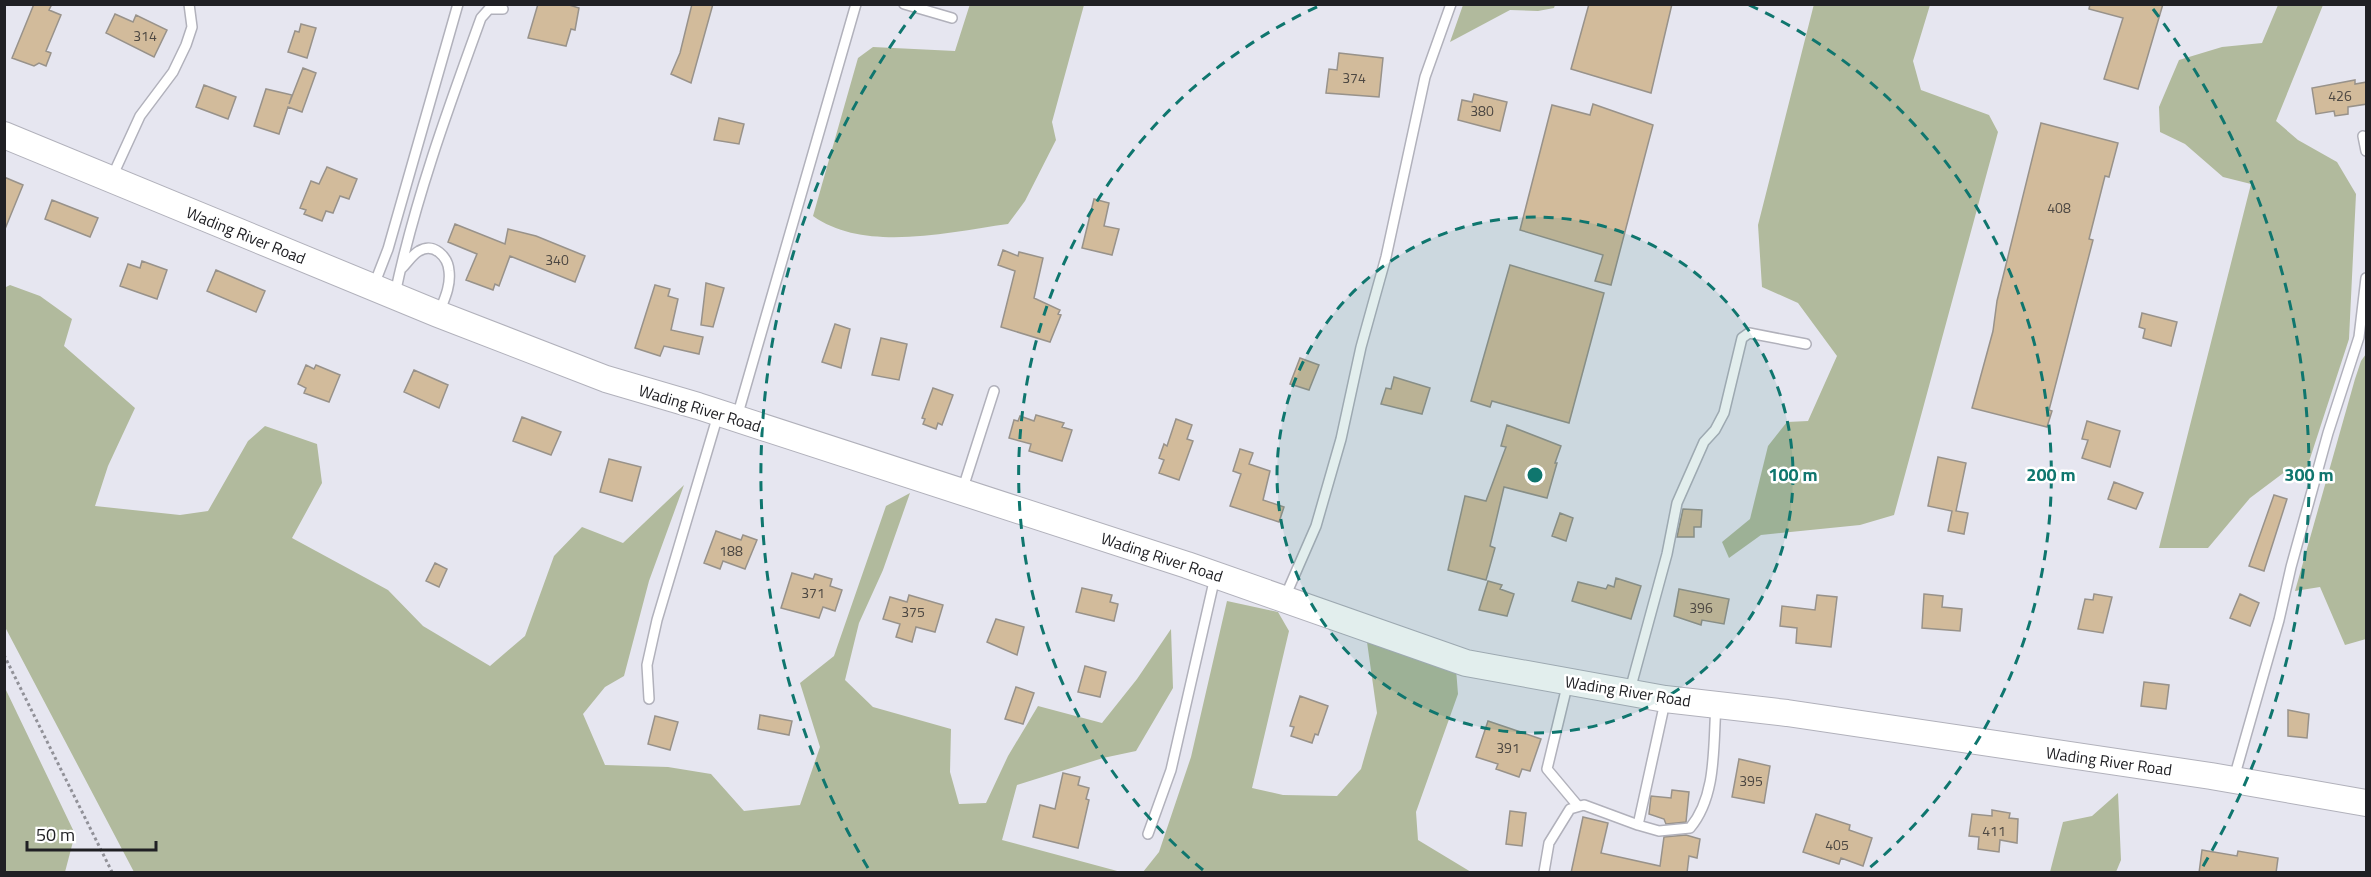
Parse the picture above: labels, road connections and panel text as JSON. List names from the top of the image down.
{
  "streets": {
    "main road": ["Wading River Road"]
  },
  "house_numbers": [
    "314",
    "374",
    "426",
    "380",
    "408",
    "340",
    "188",
    "371",
    "396",
    "375",
    "391",
    "395",
    "411",
    "405"
  ],
  "scale_bar": "50 m",
  "rings": ["100 m", "200 m", "300 m"]
}
